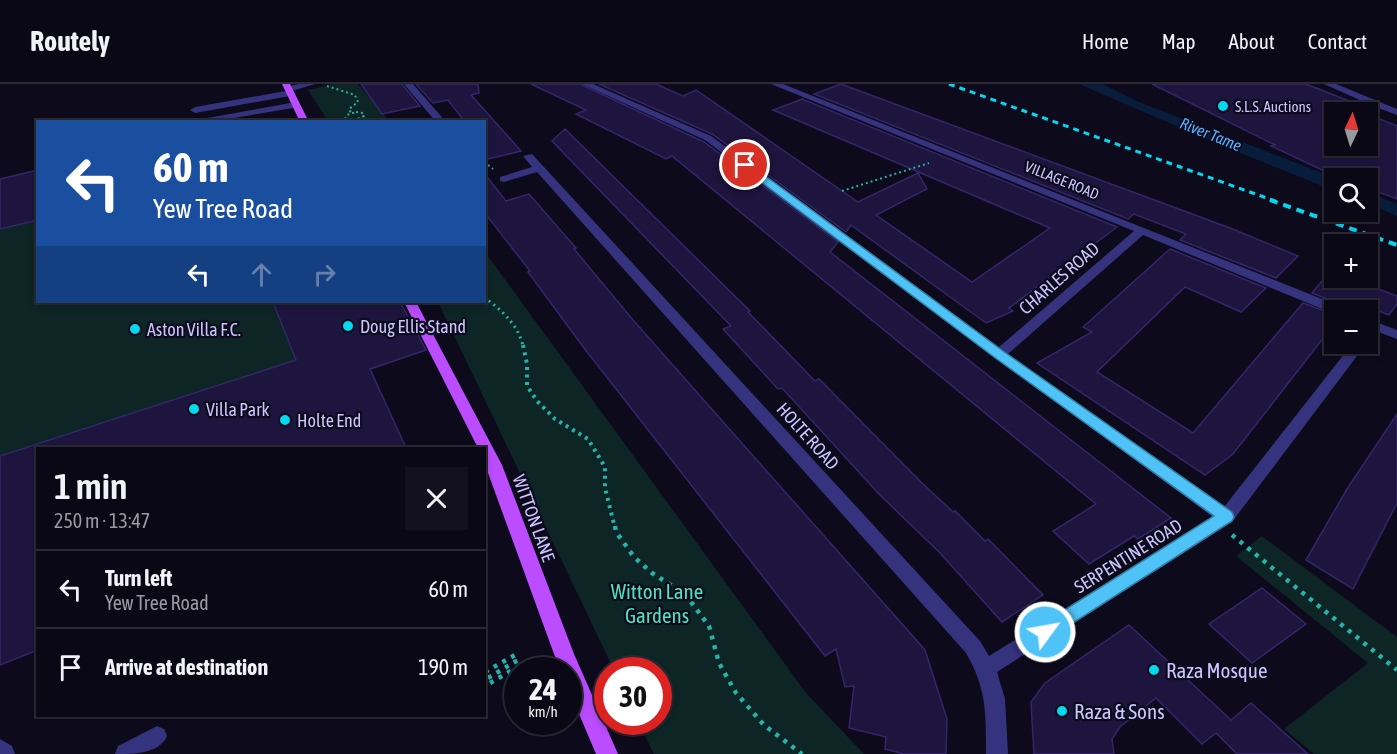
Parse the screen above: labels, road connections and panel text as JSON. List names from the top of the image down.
{
  "streets": {
    "main road": ["WITTON LANE"],
    "street": [
      "VILLAGE ROAD",
      "CHARLES ROAD",
      "HOLTE ROAD",
      "SERPENTINE ROAD"
    ]
  },
  "crossings": [
    ["VILLAGE ROAD", "CHARLES ROAD"],
    ["HOLTE ROAD", "SERPENTINE ROAD"]
  ],
  "water": ["River Tame"],
  "parks": ["Witton Lane Gardens"],
  "places": [
    "S.L.S. Auctions",
    "Doug Ellis Stand",
    "Aston Villa F.C.",
    "Villa Park",
    "Holte End",
    "Raza Mosque",
    "Raza & Sons"
  ],
  "north": "top",
  "page": {
    "header": "Routely",
    "nav": [
      "Home",
      "Map",
      "About",
      "Contact"
    ],
    "map_buttons": ["+", "−"],
    "turn": ["60 m", "Yew Tree Road"],
    "heading": ["1 min", "250 m · 13:47"],
    "list": [
      {
        "name": "Turn left",
        "note": "Yew Tree Road",
        "value": "60 m"
      },
      {
        "name": "Arrive at destination",
        "value": "190 m"
      }
    ],
    "speed": "24 km/h",
    "limit": "30"
  }
}
